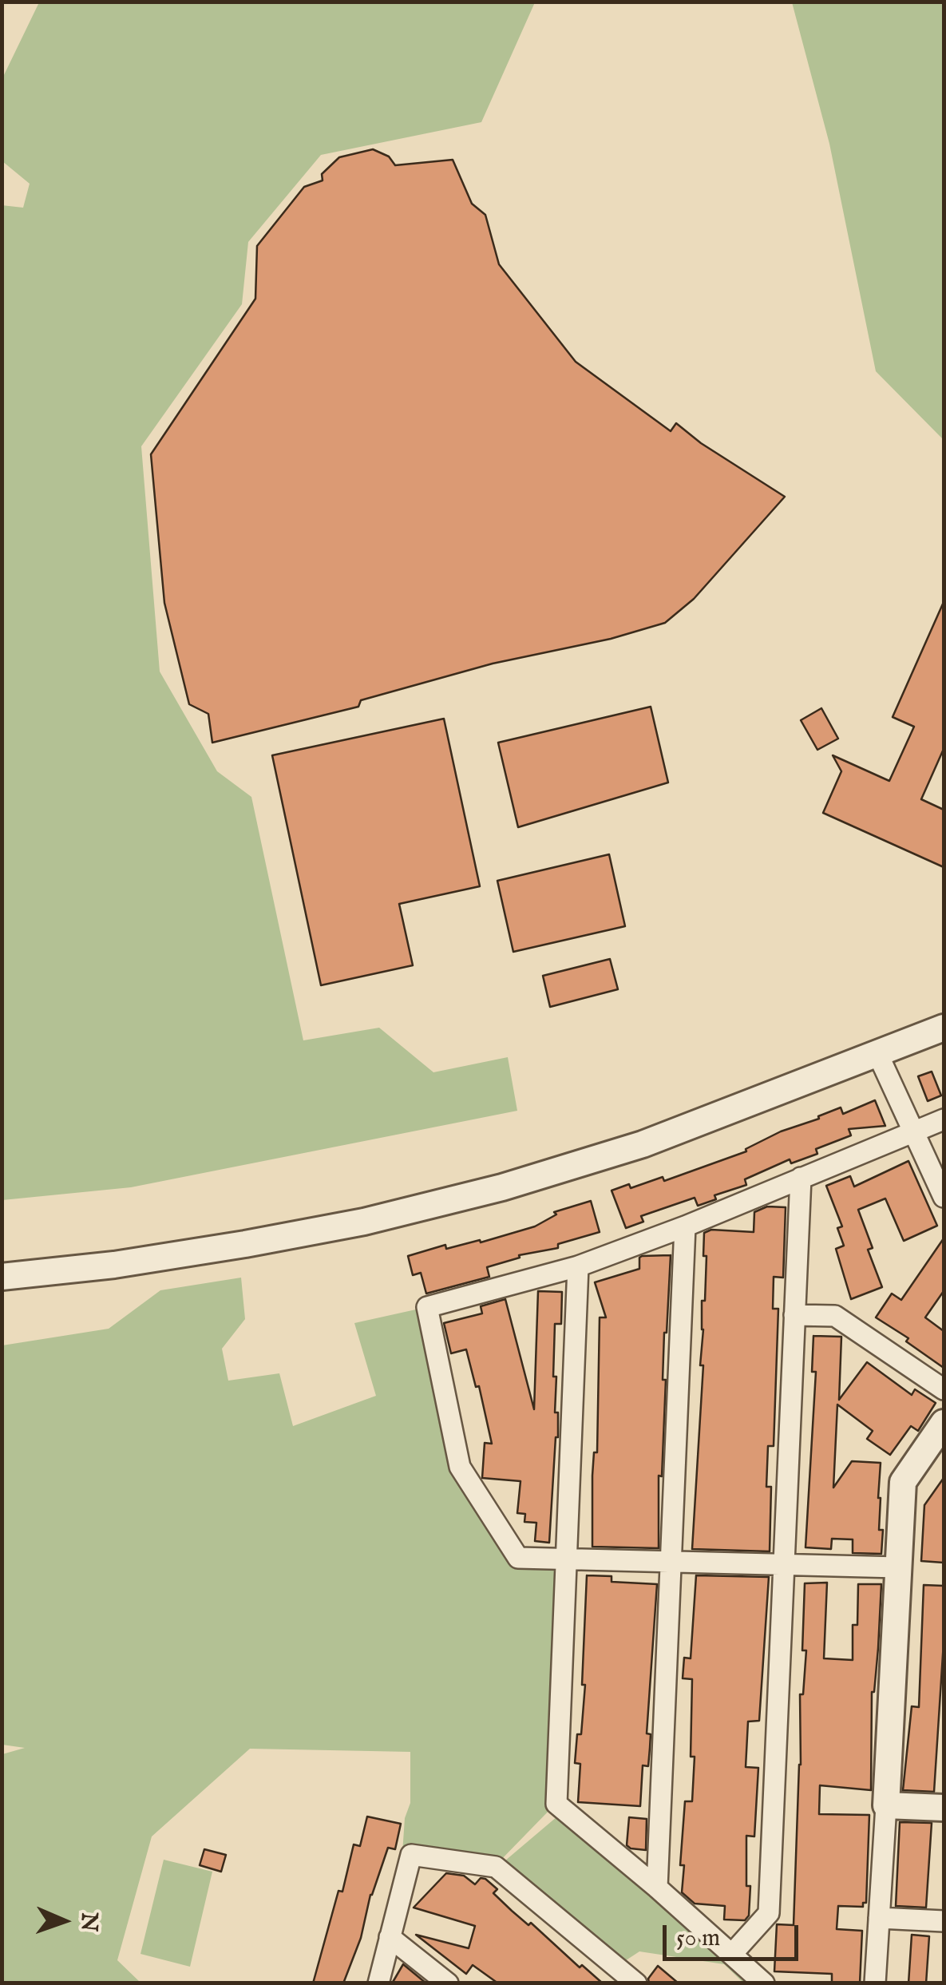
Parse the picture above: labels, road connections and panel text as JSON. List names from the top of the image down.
{
  "scale_bar": "50 m",
  "north": "right"
}
